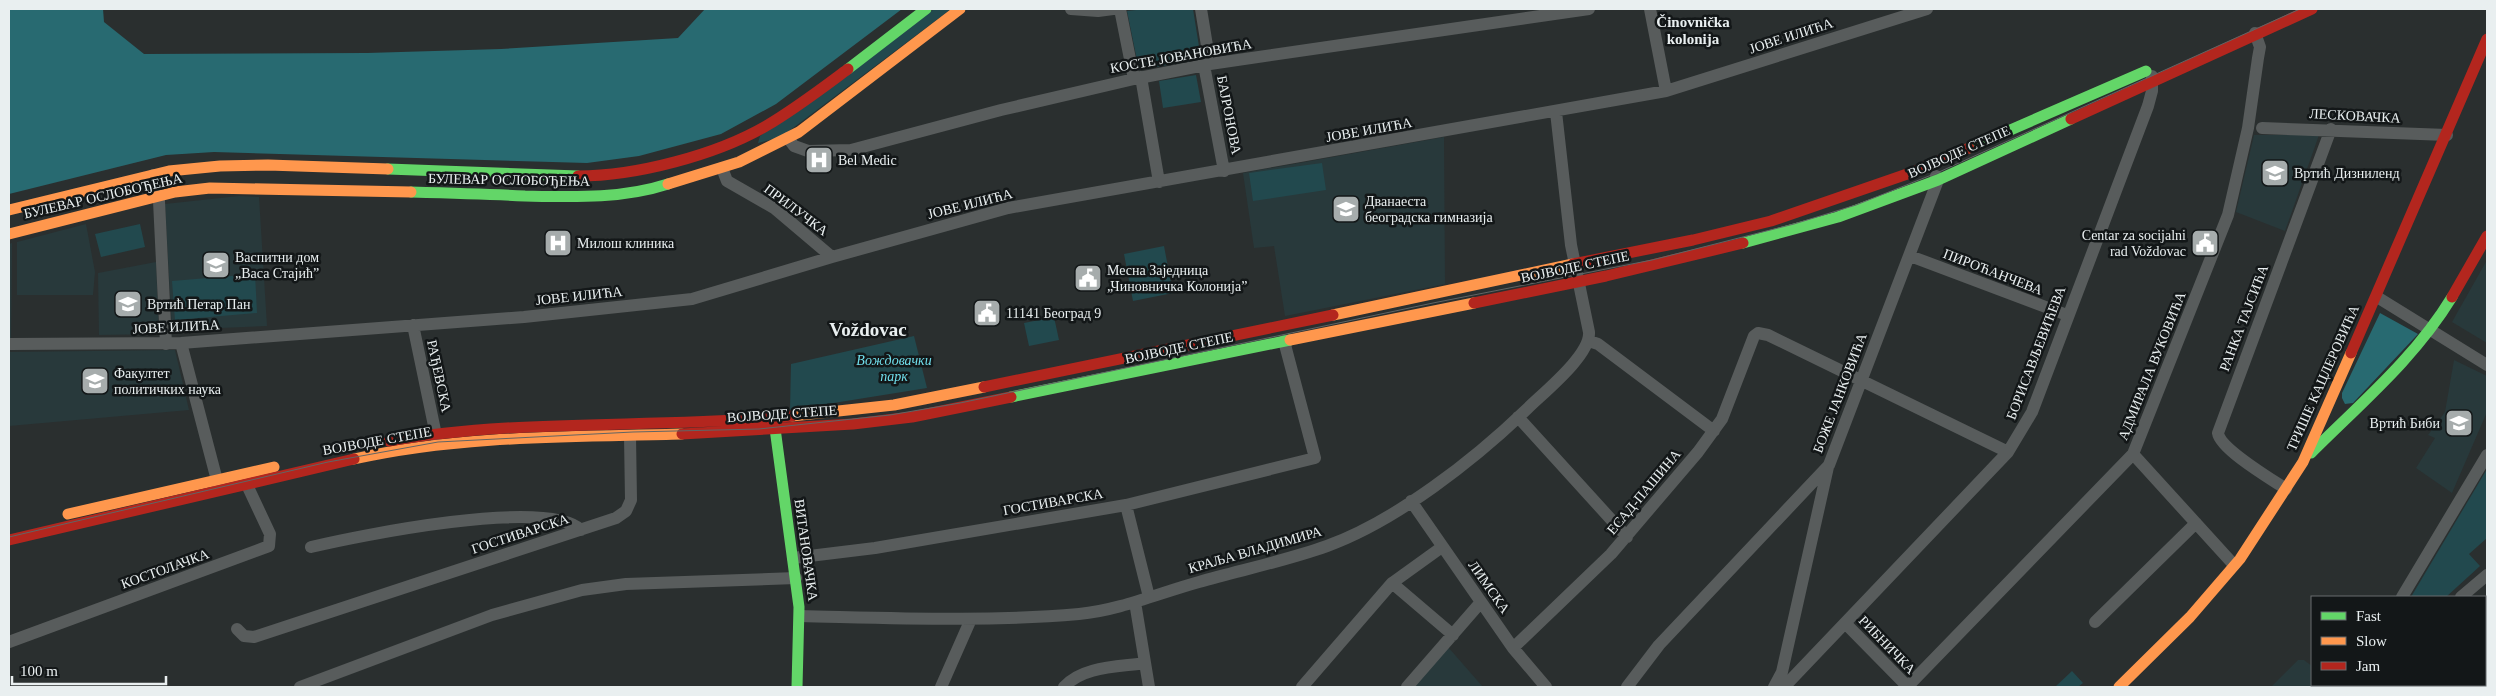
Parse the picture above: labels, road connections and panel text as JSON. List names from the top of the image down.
{
  "streets": {
    "main road": [
      "ВОЈВОДЕ СТЕПЕ",
      "БУЛЕВАР ОСЛОБОЂЕЊА",
      "ТРИШЕ КАЦЛЕРОВИЋА",
      "ВИТАНОВАЧКА"
    ],
    "street": [
      "ЈОВЕ ИЛИЋА",
      "КОСТЕ ЈОВАНОВИЋА",
      "БАЈРОНОВА",
      "ЛЕСКОВАЧКА",
      "ПРИЛУЧКА",
      "ПИРОЋАНЧЕВА",
      "РАНКА ТАЈСИЋА",
      "БОРИСАВЉЕВИЋЕВА",
      "АДМИРАЛА ВУКОВИЋА",
      "РАЂЕВСКА",
      "БОЖЕ ЈАНКОВИЋА",
      "ЕСАД-ПАШИНА",
      "ГОСТИВАРСКА",
      "КРАЉА ВЛАДИМИРА",
      "КОСТОЛАЧКА",
      "ЛИМСКА",
      "РИБНИЧКА"
    ]
  },
  "crossings": [
    ["ЈОВЕ ИЛИЋА", "БАЈРОНОВА"],
    ["ЈОВЕ ИЛИЋА", "ПРИЛУЧКА"],
    ["ЈОВЕ ИЛИЋА", "РАЂЕВСКА"],
    ["КОСТЕ ЈОВАНОВИЋА", "БАЈРОНОВА"],
    ["КОСТЕ ЈОВАНОВИЋА", "БУЛЕВАР ОСЛОБОЂЕЊА"],
    ["ЛЕСКОВАЧКА", "РАНКА ТАЈСИЋА"],
    ["ЛЕСКОВАЧКА", "ТРИШЕ КАЦЛЕРОВИЋА"],
    ["ВОЈВОДЕ СТЕПЕ", "БОРИСАВЉЕВИЋЕВА"],
    ["ВОЈВОДЕ СТЕПЕ", "АДМИРАЛА ВУКОВИЋА"],
    ["ВОЈВОДЕ СТЕПЕ", "РАЂЕВСКА"],
    ["ВОЈВОДЕ СТЕПЕ", "БОЖЕ ЈАНКОВИЋА"],
    ["ВОЈВОДЕ СТЕПЕ", "ГОСТИВАРСКА"],
    ["ВОЈВОДЕ СТЕПЕ", "ВИТАНОВАЧКА"],
    ["ВОЈВОДЕ СТЕПЕ", "КОСТОЛАЧКА"],
    ["БУЛЕВАР ОСЛОБОЂЕЊА", "ПРИЛУЧКА"],
    ["ПИРОЋАНЧЕВА", "БОРИСАВЉЕВИЋЕВА"],
    ["ПИРОЋАНЧЕВА", "БОЖЕ ЈАНКОВИЋА"],
    ["РАНКА ТАЈСИЋА", "ТРИШЕ КАЦЛЕРОВИЋА"],
    ["БОРИСАВЉЕВИЋЕВА", "РИБНИЧКА"],
    ["АДМИРАЛА ВУКОВИЋА", "РИБНИЧКА"],
    ["БОЖЕ ЈАНКОВИЋА", "ЕСАД-ПАШИНА"],
    ["ЕСАД-ПАШИНА", "ЛИМСКА"],
    ["ГОСТИВАРСКА", "ВИТАНОВАЧКА"],
    ["ВИТАНОВАЧКА", "КРАЉА ВЛАДИМИРА"],
    ["КРАЉА ВЛАДИМИРА", "ЛИМСКА"]
  ],
  "districts": ["Činovnička kolonija", "Voždovac"],
  "parks": ["Вождовачки парк"],
  "places": {
    "hospital": ["Bel Medic", "Милош клиника"],
    "school or university": [
      "Вртић Дизниленд",
      "Дванаеста београдска гимназија",
      "Васпитни дом „Васа Стајић”",
      "Вртић Петар Пан",
      "Факултет политичких наука",
      "Вртић Биби"
    ],
    "public building": ["Centar za socijalni rad Voždovac", "Месна Заједница „Чиновничка Колонија”", "11141 Београд 9"]
  },
  "legend": ["Fast", "Slow", "Jam"],
  "scale_bar": "100 m"
}
